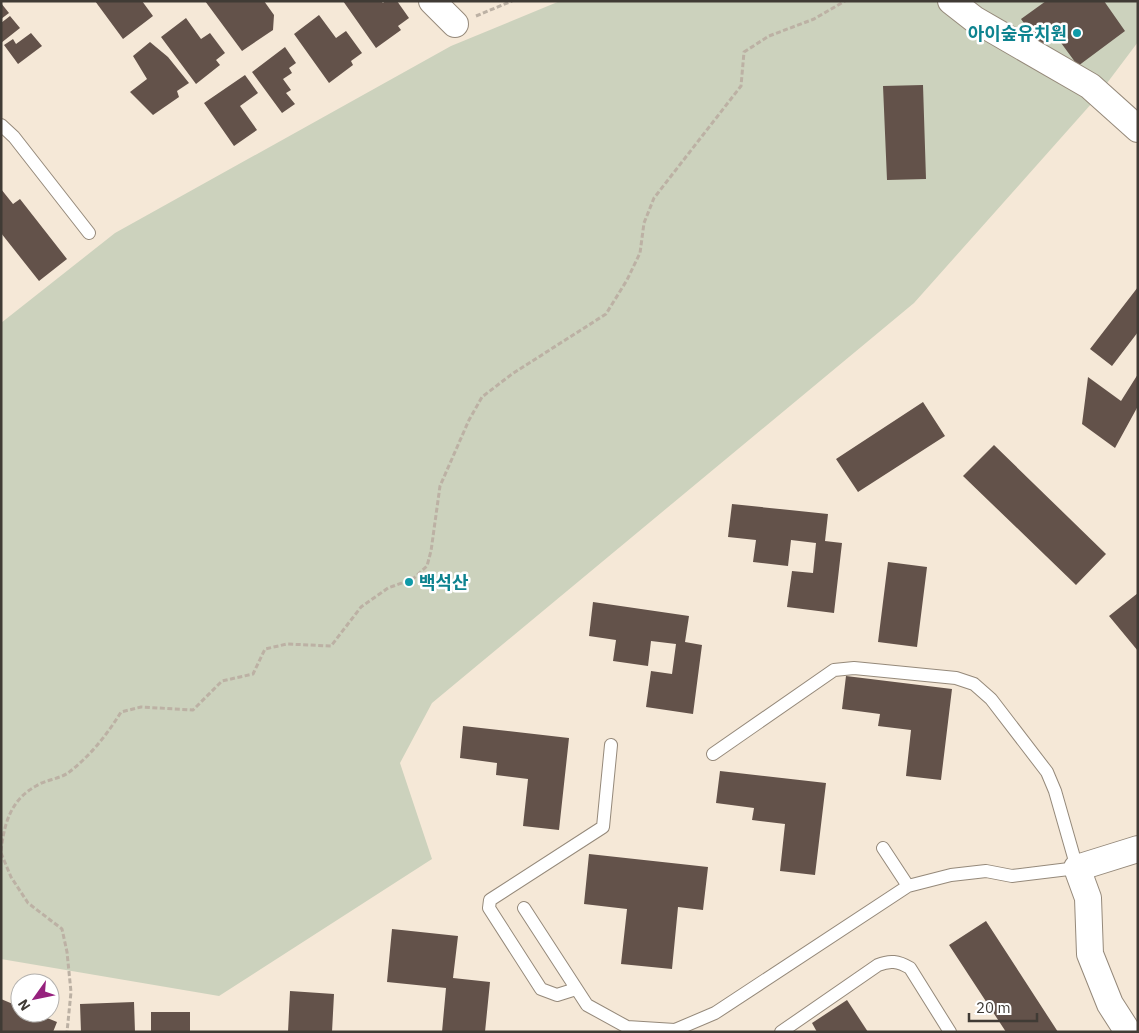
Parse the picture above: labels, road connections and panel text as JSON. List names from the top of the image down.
{
  "places": ["아이숲유치원", "백석산"],
  "scale_bar": "20 m",
  "north": "bottom left"
}
